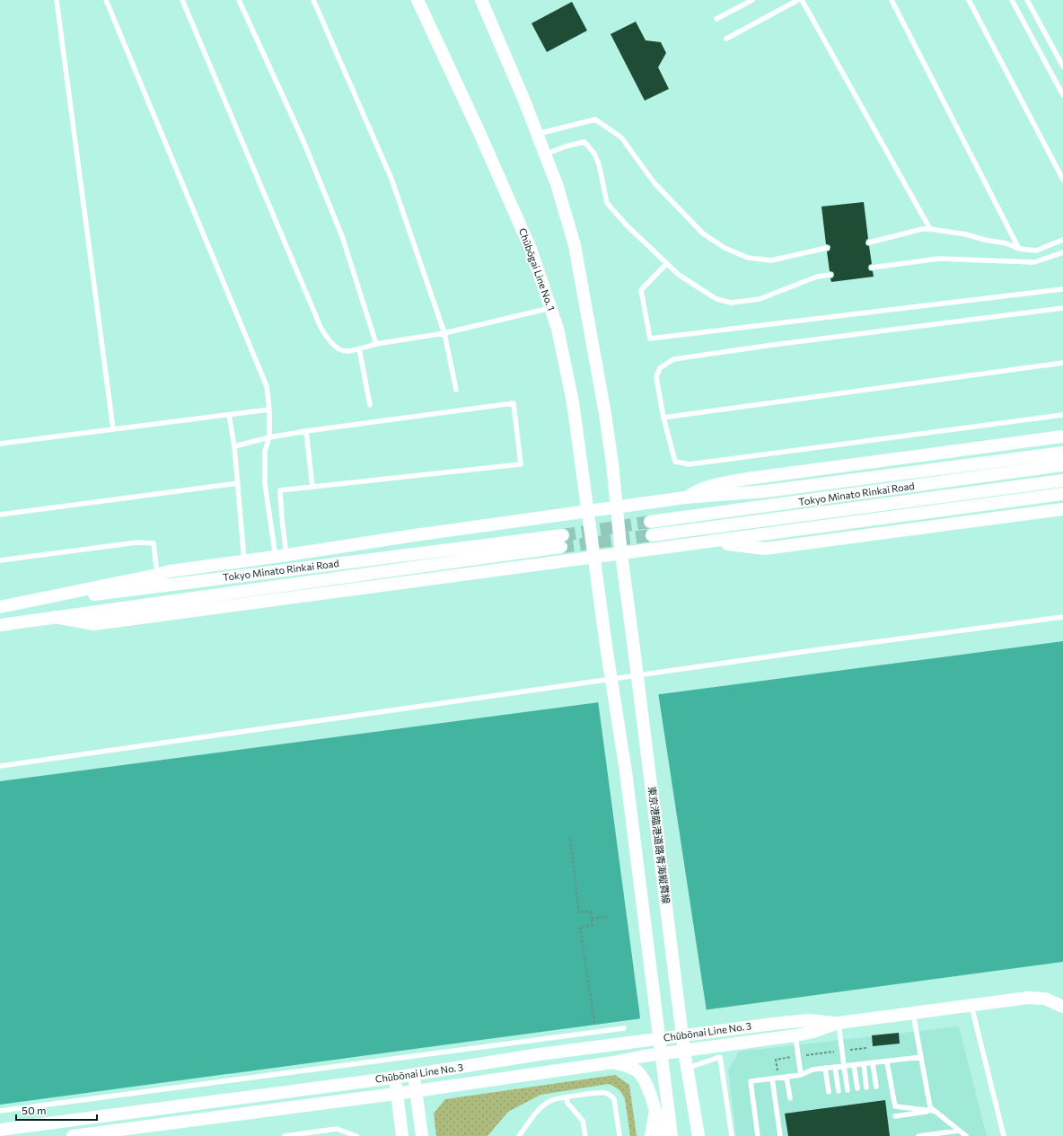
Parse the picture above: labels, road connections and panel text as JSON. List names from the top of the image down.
{
  "streets": {
    "street": [
      "Chūbōgai Line No. 1",
      "Tokyo Minato Rinkai Road",
      "東京港臨港道路青海縦貫線",
      "Chūbōnai Line No. 3"
    ]
  },
  "crossings": [
    ["東京港臨港道路青海縦貫線", "Chūbōnai Line No. 3"]
  ],
  "scale_bar": "50 m"
}
